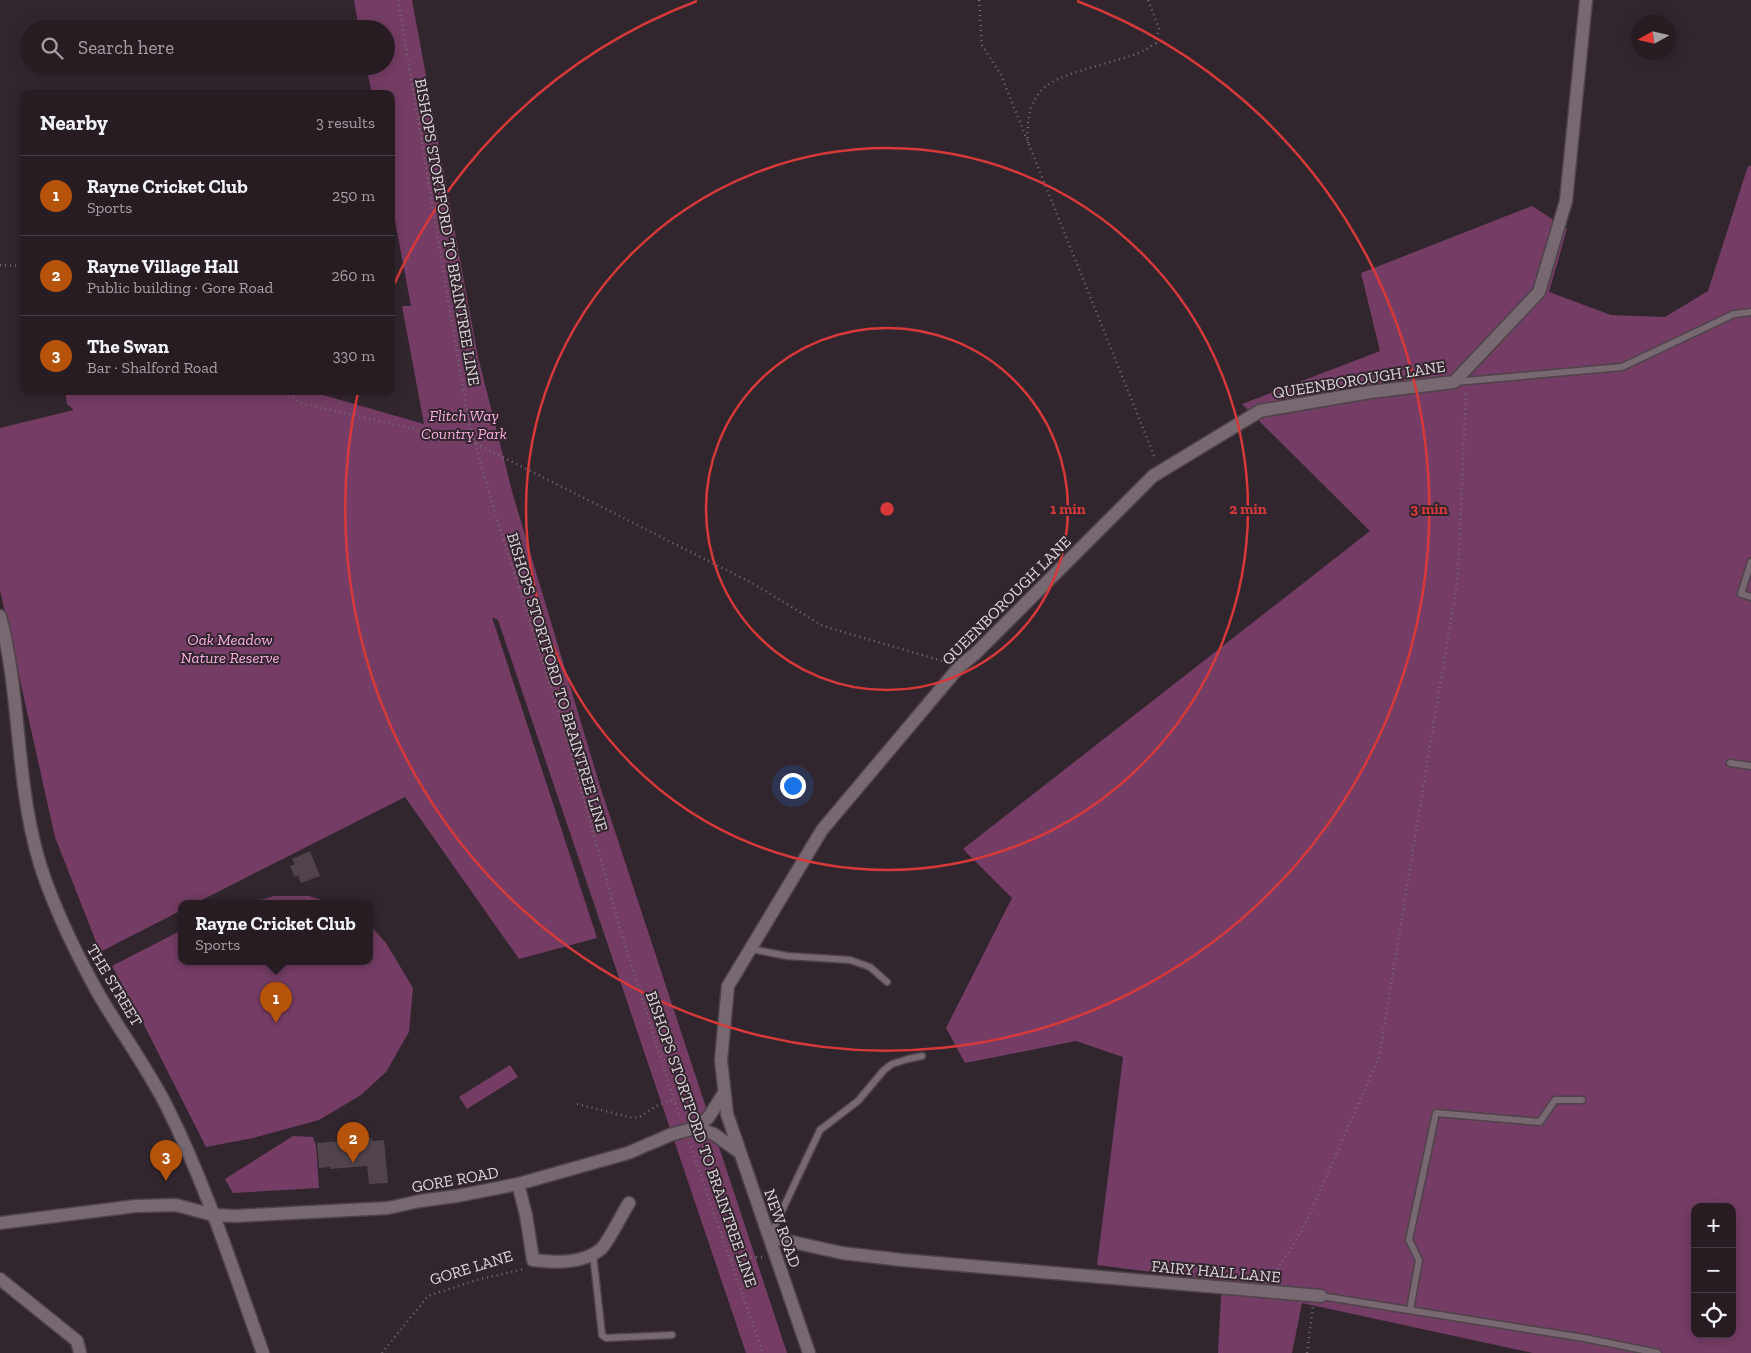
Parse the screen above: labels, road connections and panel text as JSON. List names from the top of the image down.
{
  "streets": {
    "street": [
      "QUEENBOROUGH LANE",
      "THE STREET",
      "GORE ROAD",
      "NEW ROAD",
      "GORE LANE",
      "FAIRY HALL LANE"
    ],
    "path": ["BISHOPS STORTFORD TO BRAINTREE LINE"]
  },
  "crossings": [
    ["BISHOPS STORTFORD TO BRAINTREE LINE", "GORE ROAD"],
    ["QUEENBOROUGH LANE", "NEW ROAD"],
    ["THE STREET", "GORE ROAD"],
    ["GORE ROAD", "GORE LANE"],
    ["NEW ROAD", "FAIRY HALL LANE"]
  ],
  "parks": ["Flitch Way Country Park", "Oak Meadow Nature Reserve"],
  "north": "left",
  "page": {
    "search": "Search here",
    "heading": ["Nearby", "3 results"],
    "list": [
      {
        "mark": "1",
        "name": "Rayne Cricket Club",
        "note": "Sports",
        "value": "250 m"
      },
      {
        "mark": "2",
        "name": "Rayne Village Hall",
        "note": "Public building · Gore Road",
        "value": "260 m"
      },
      {
        "mark": "3",
        "name": "The Swan",
        "note": "Bar · Shalford Road",
        "value": "330 m"
      }
    ],
    "popup": ["Rayne Cricket Club", "Sports"],
    "pins": ["1", "2", "3"],
    "map_buttons": ["+", "−"]
  },
  "rings": ["1 min", "2 min", "3 min"]
}
